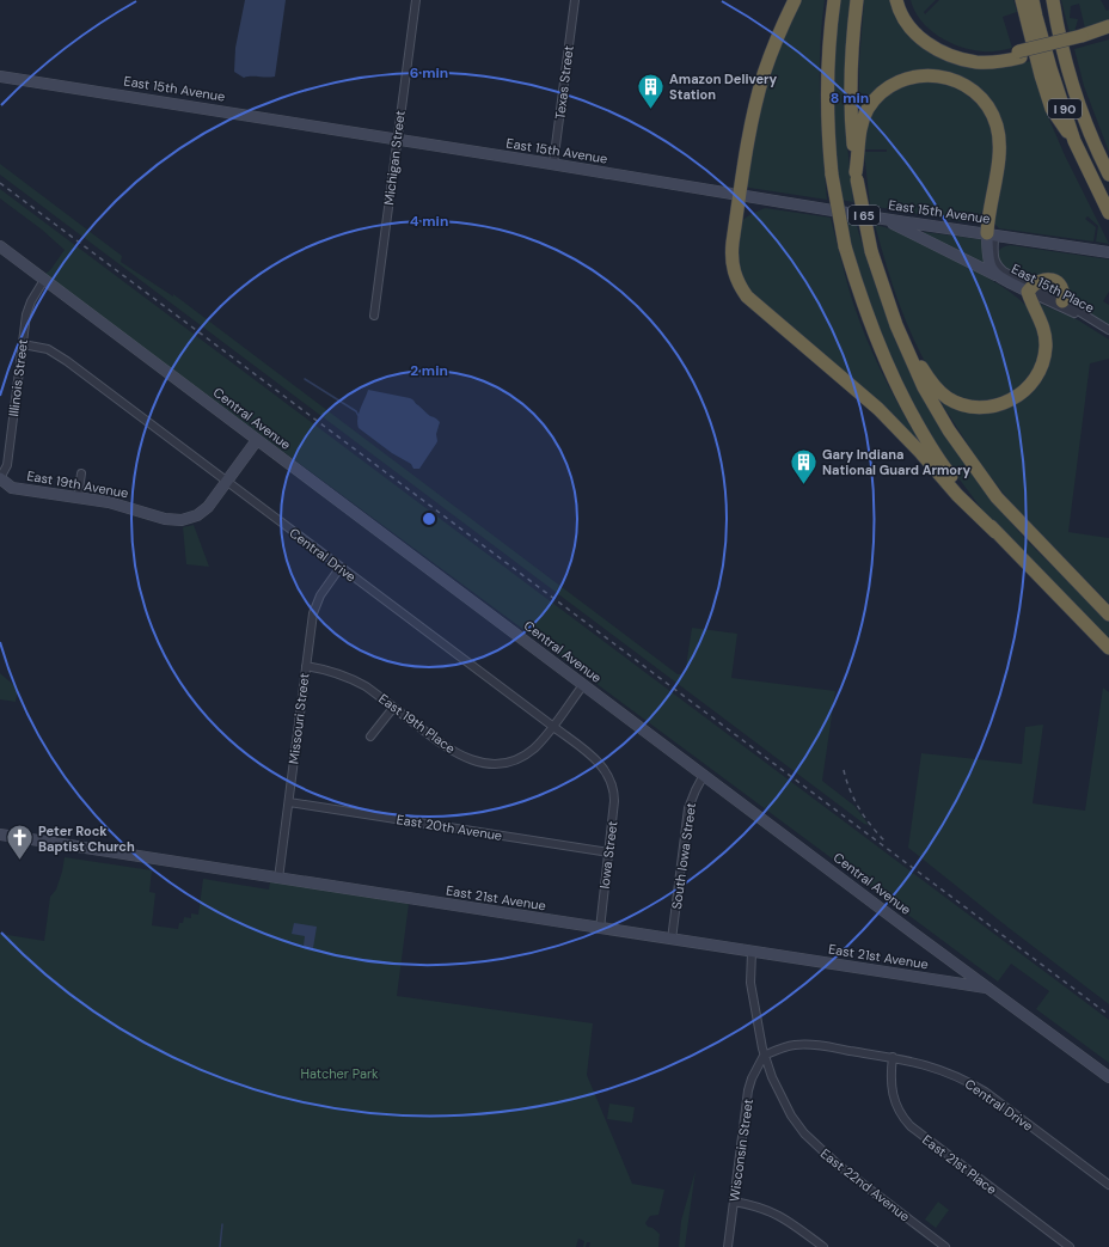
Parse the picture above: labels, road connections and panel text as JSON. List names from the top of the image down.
{
  "streets": {
    "highway": ["I 90", "I 65"],
    "street": [
      "Texas Street",
      "East 15th Avenue",
      "Michigan Street",
      "East 15th Place",
      "Illinois Street",
      "Central Avenue",
      "East 19th Avenue",
      "Central Drive",
      "Missouri Street",
      "East 19th Place",
      "East 20th Avenue",
      "Iowa Street",
      "South Iowa Street",
      "East 21st Avenue",
      "Wisconsin Street",
      "East 21st Place",
      "East 22nd Avenue"
    ]
  },
  "crossings": [
    ["Texas Street", "East 15th Avenue"],
    ["East 15th Avenue", "Michigan Street"],
    ["East 15th Avenue", "East 15th Place"],
    ["Illinois Street", "Central Avenue"],
    ["Illinois Street", "East 19th Avenue"],
    ["Illinois Street", "Central Drive"],
    ["Central Avenue", "East 19th Avenue"],
    ["Central Avenue", "East 19th Place"],
    ["Central Avenue", "South Iowa Street"],
    ["Central Avenue", "East 21st Avenue"],
    ["East 19th Avenue", "Central Drive"],
    ["Central Drive", "Missouri Street"],
    ["Central Drive", "East 19th Place"],
    ["Central Drive", "Iowa Street"],
    ["Central Drive", "Wisconsin Street"],
    ["Central Drive", "East 21st Place"],
    ["Central Drive", "East 22nd Avenue"],
    ["Missouri Street", "East 19th Place"],
    ["Missouri Street", "East 20th Avenue"],
    ["Missouri Street", "East 21st Avenue"],
    ["East 20th Avenue", "Iowa Street"],
    ["Iowa Street", "East 21st Avenue"],
    ["South Iowa Street", "East 21st Avenue"],
    ["East 21st Avenue", "East 22nd Avenue"],
    ["Wisconsin Street", "East 22nd Avenue"]
  ],
  "parks": ["Hatcher Park"],
  "places": {
    "building": ["Amazon Delivery Station", "Gary Indiana National Guard Armory"],
    "church": ["Peter Rock Baptist Church"]
  },
  "rings": [
    "6 min",
    "8 min",
    "4 min",
    "2 min"
  ]
}
